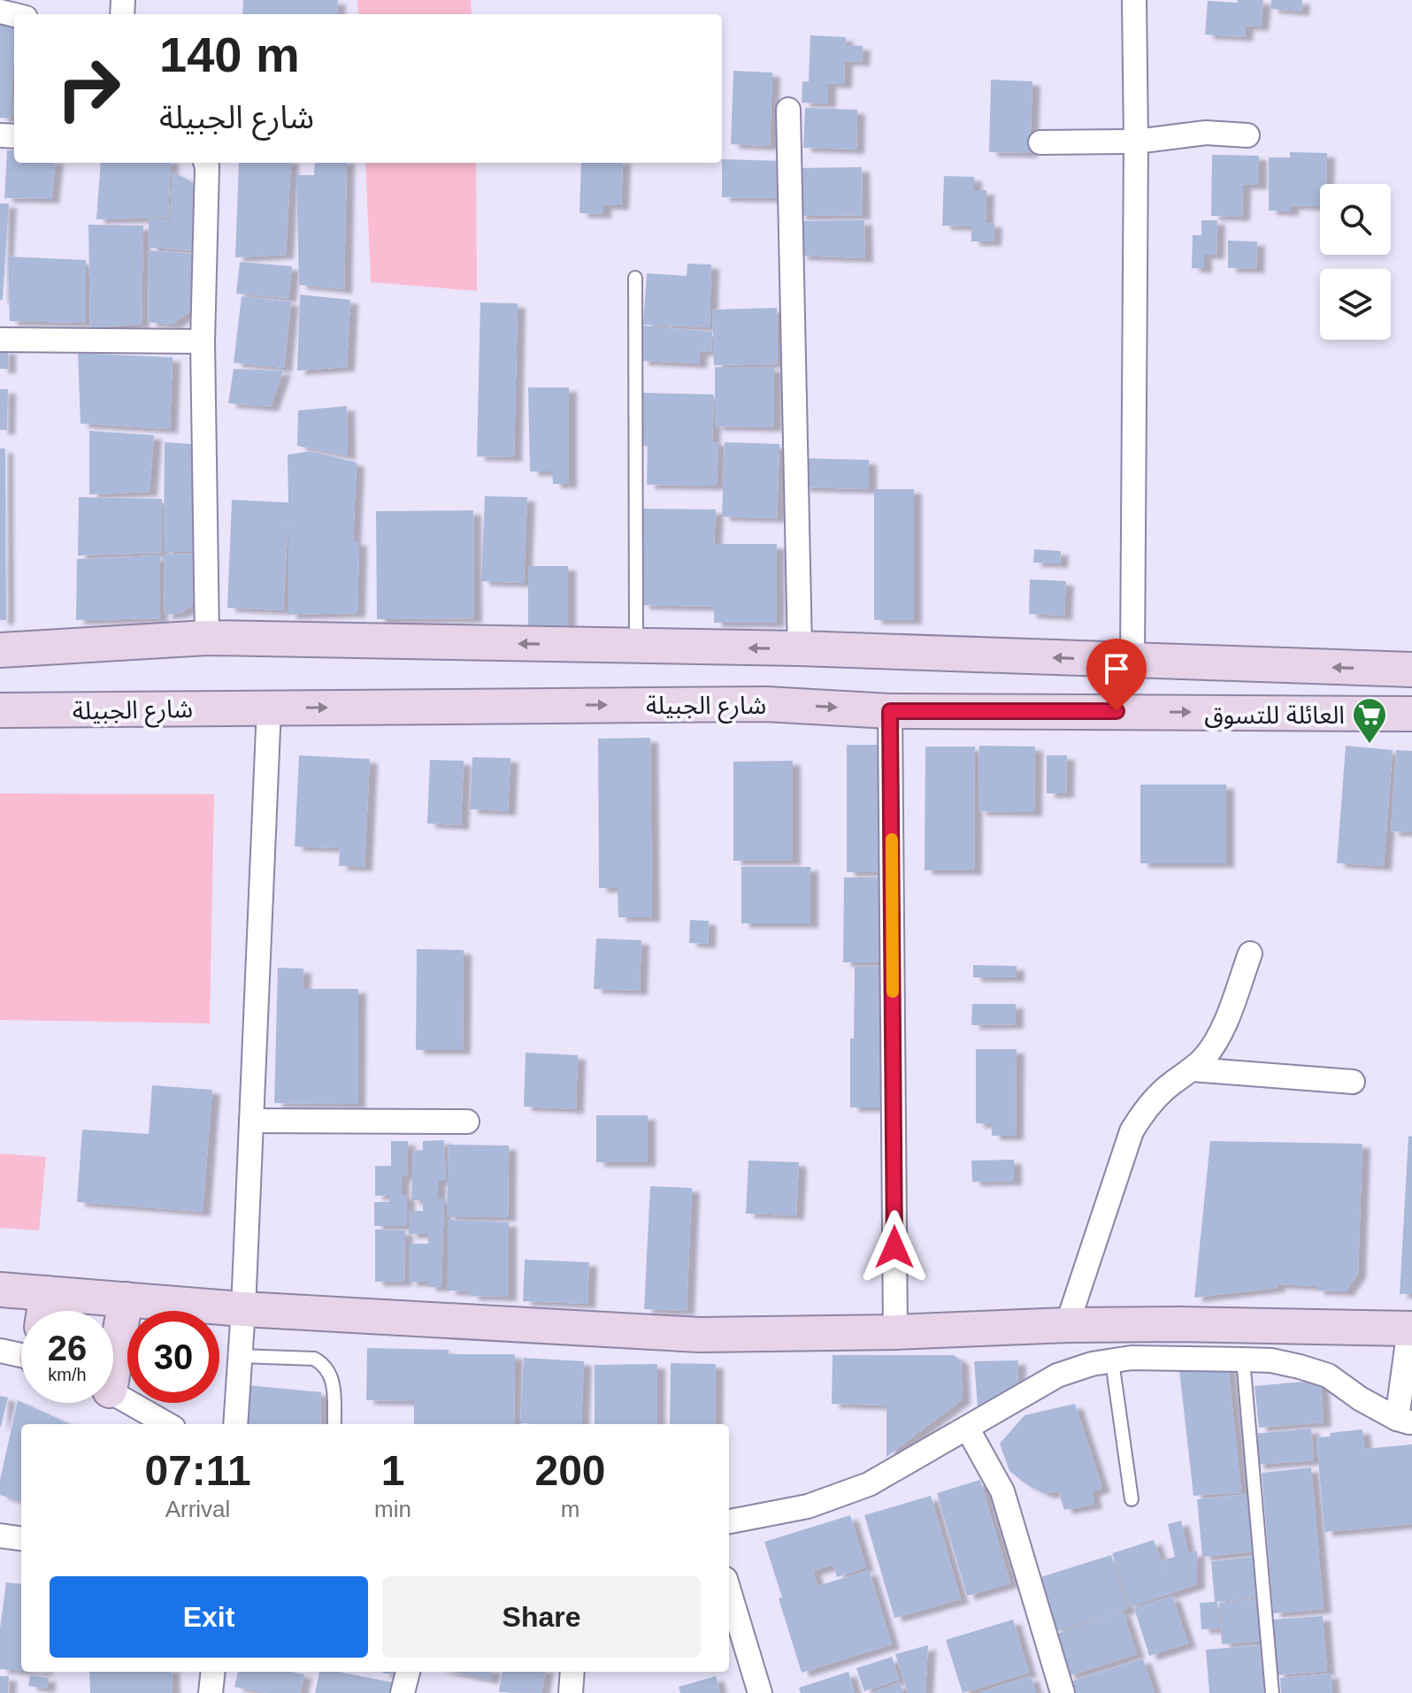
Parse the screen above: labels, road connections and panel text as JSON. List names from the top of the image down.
{
  "streets": {
    "street": ["شارع الجبيلة"]
  },
  "places": {
    "supermarket": ["العائلة للتسوق"]
  },
  "page": {
    "turn": ["140 m", "شارع الجبيلة"],
    "speed": "26 km/h",
    "limit": "30",
    "eta": [
      "07:11",
      "Arrival",
      "1",
      "min",
      "200",
      "m"
    ],
    "buttons": ["Exit", "Share"]
  }
}
